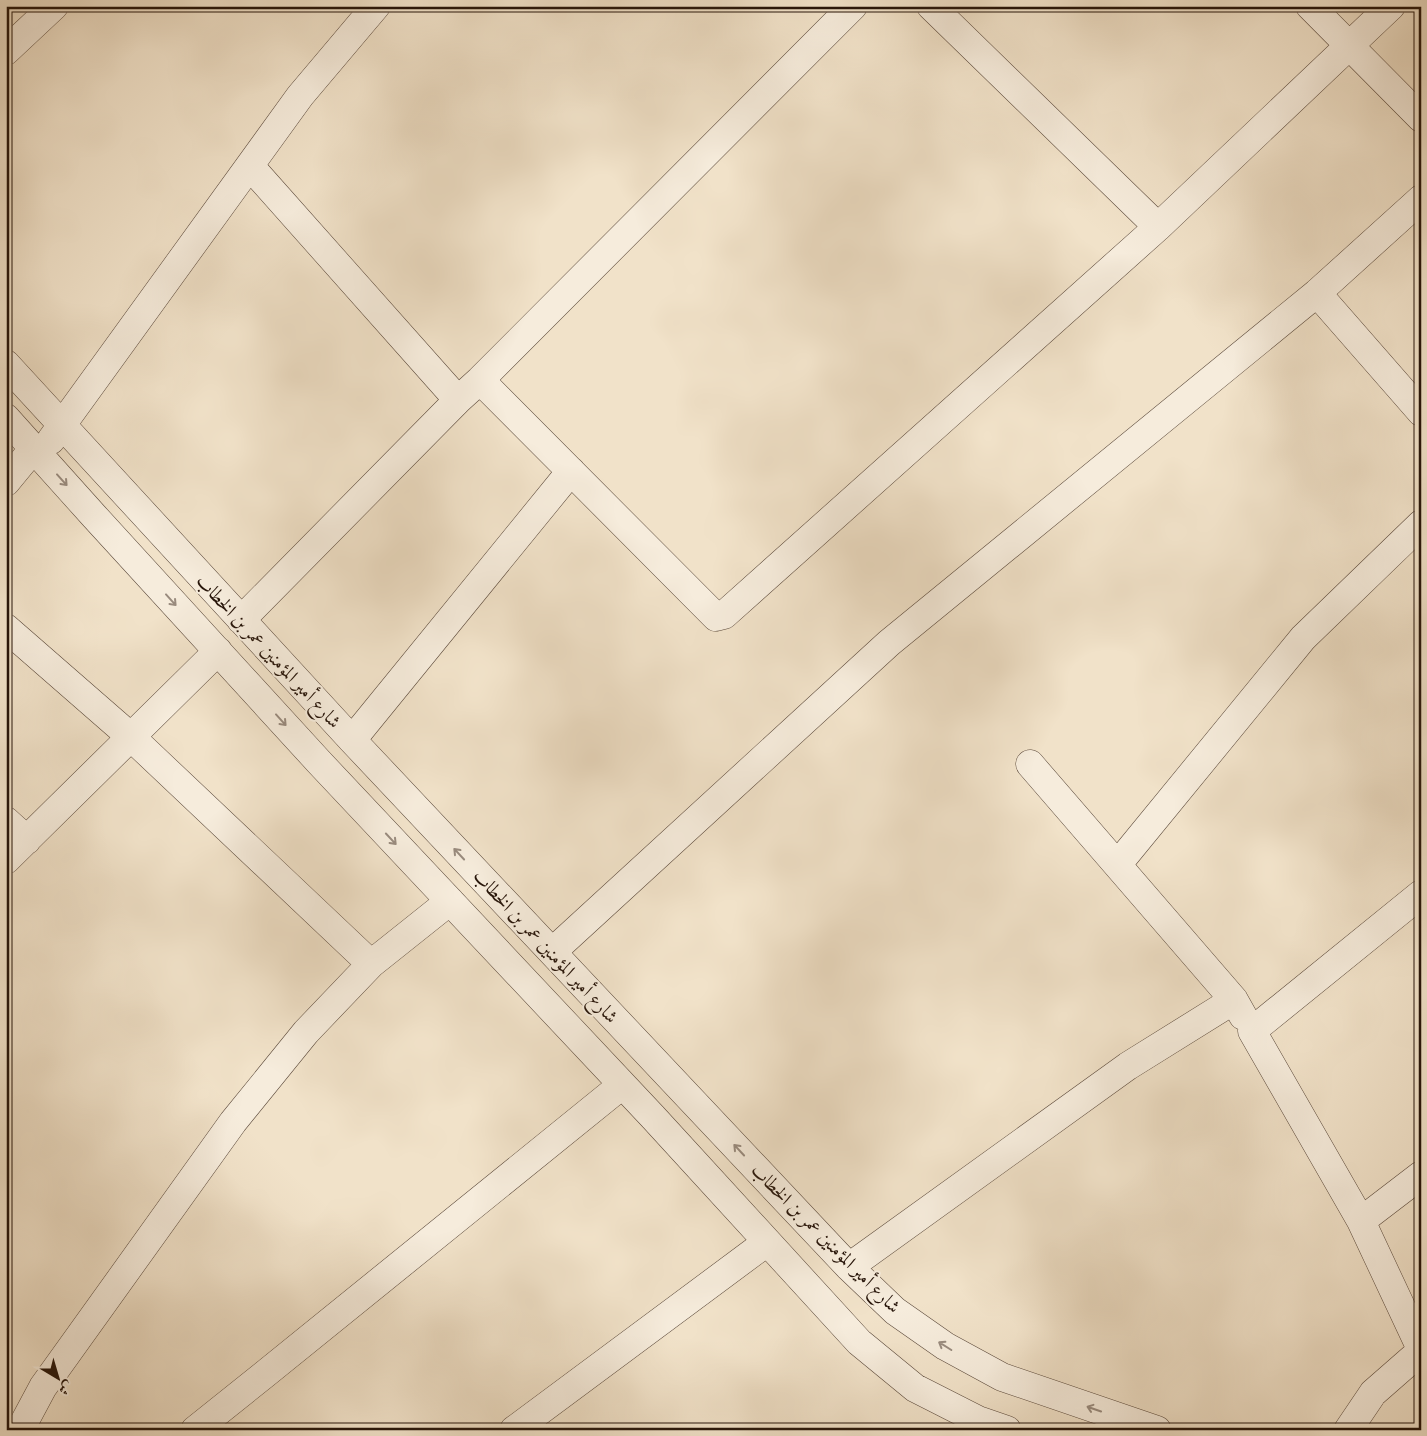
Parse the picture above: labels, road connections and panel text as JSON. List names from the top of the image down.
{
  "streets": {
    "street": ["شارع أمير المؤمنين عمر بن الخطاب"]
  },
  "north": "bottom right"
}
